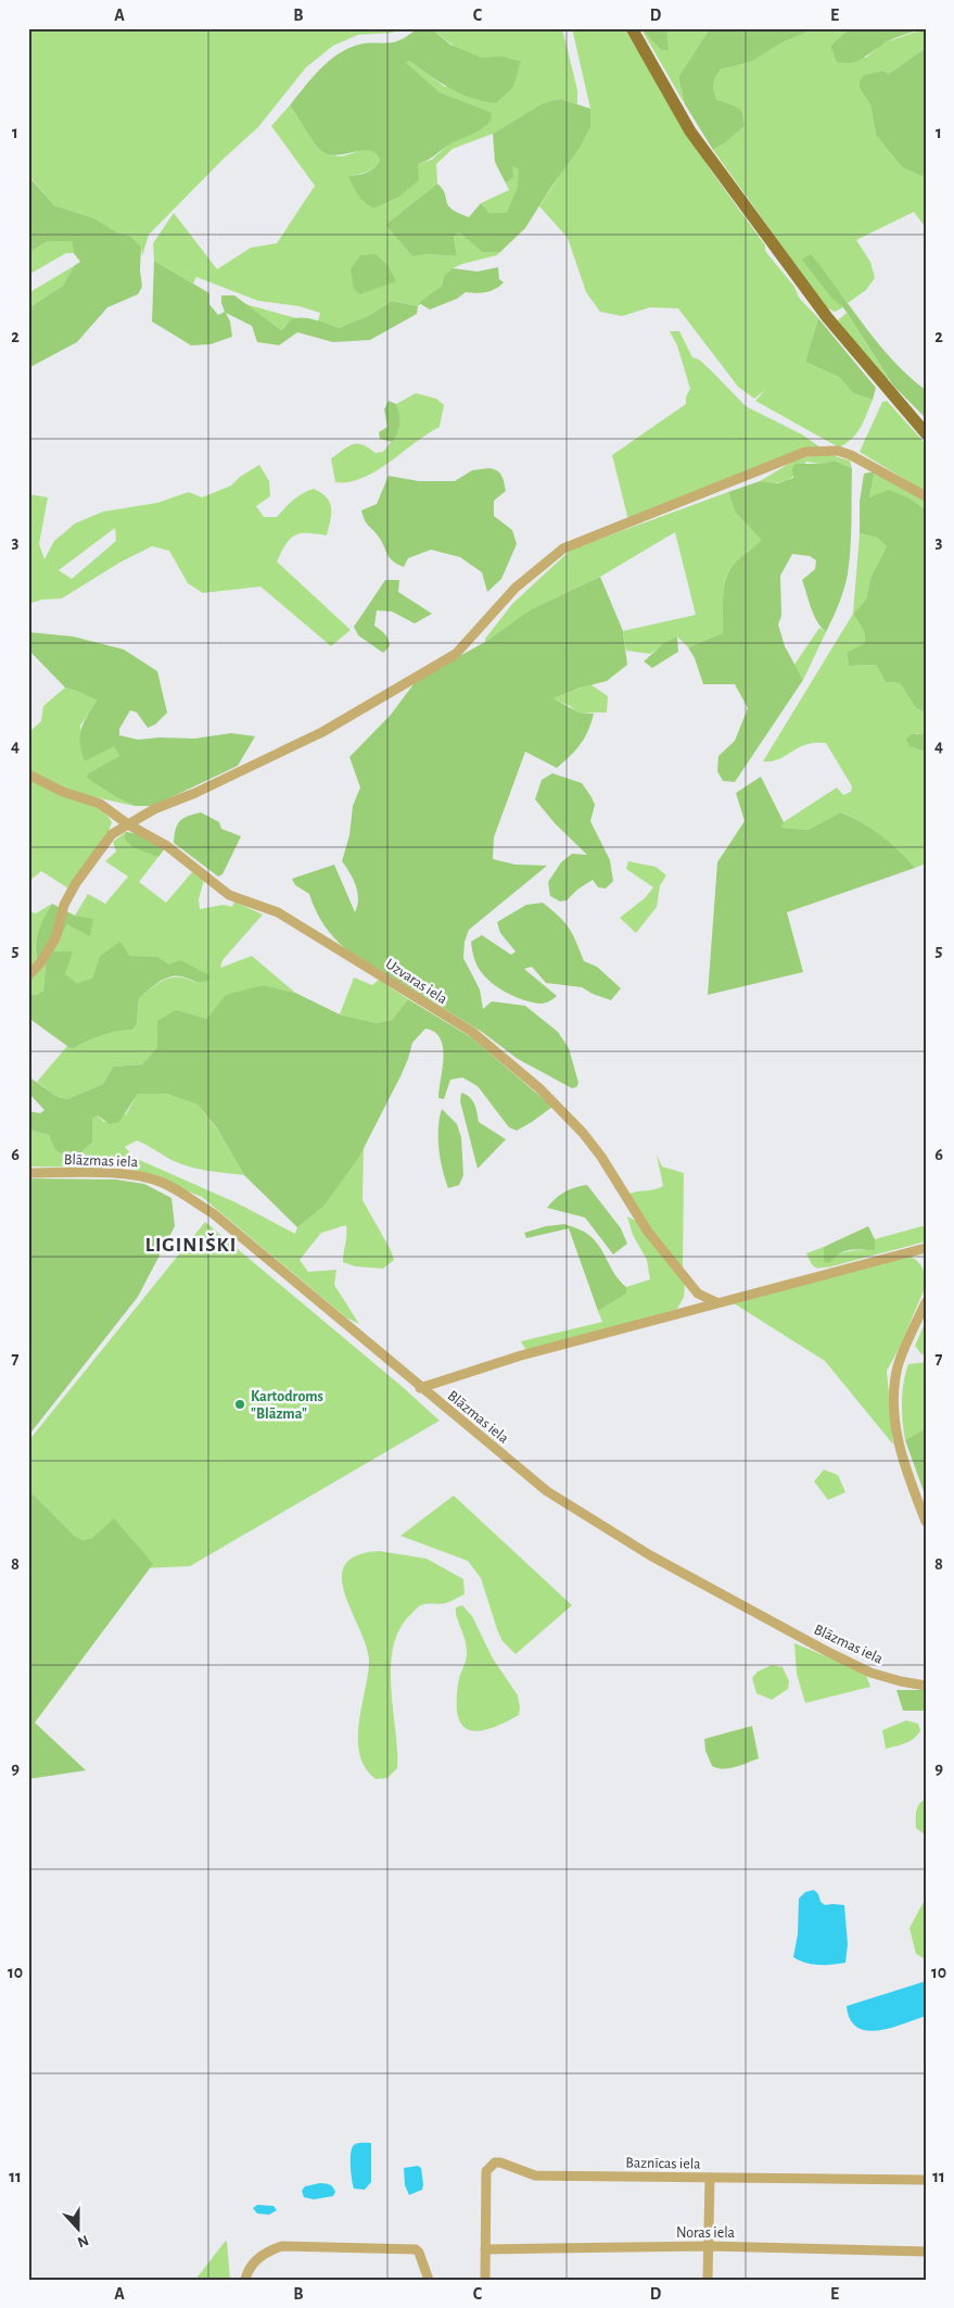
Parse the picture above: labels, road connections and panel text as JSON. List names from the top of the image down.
{
  "streets": {
    "street": [
      "Uzvaras iela",
      "Blāzmas iela",
      "Baznīcas iela",
      "Noras iela"
    ]
  },
  "crossings": [
    ["Baznīcas iela", "Noras iela"]
  ],
  "districts": ["LIGINIŠKI"],
  "places": ["Kartodroms \"Blāzma\""],
  "north": "bottom",
  "grid": {
    "columns": [
      "A",
      "B",
      "C",
      "D",
      "E"
    ],
    "rows": [
      "1",
      "2",
      "3",
      "4",
      "5",
      "6",
      "7",
      "8",
      "9",
      "10",
      "11"
    ]
  }
}
